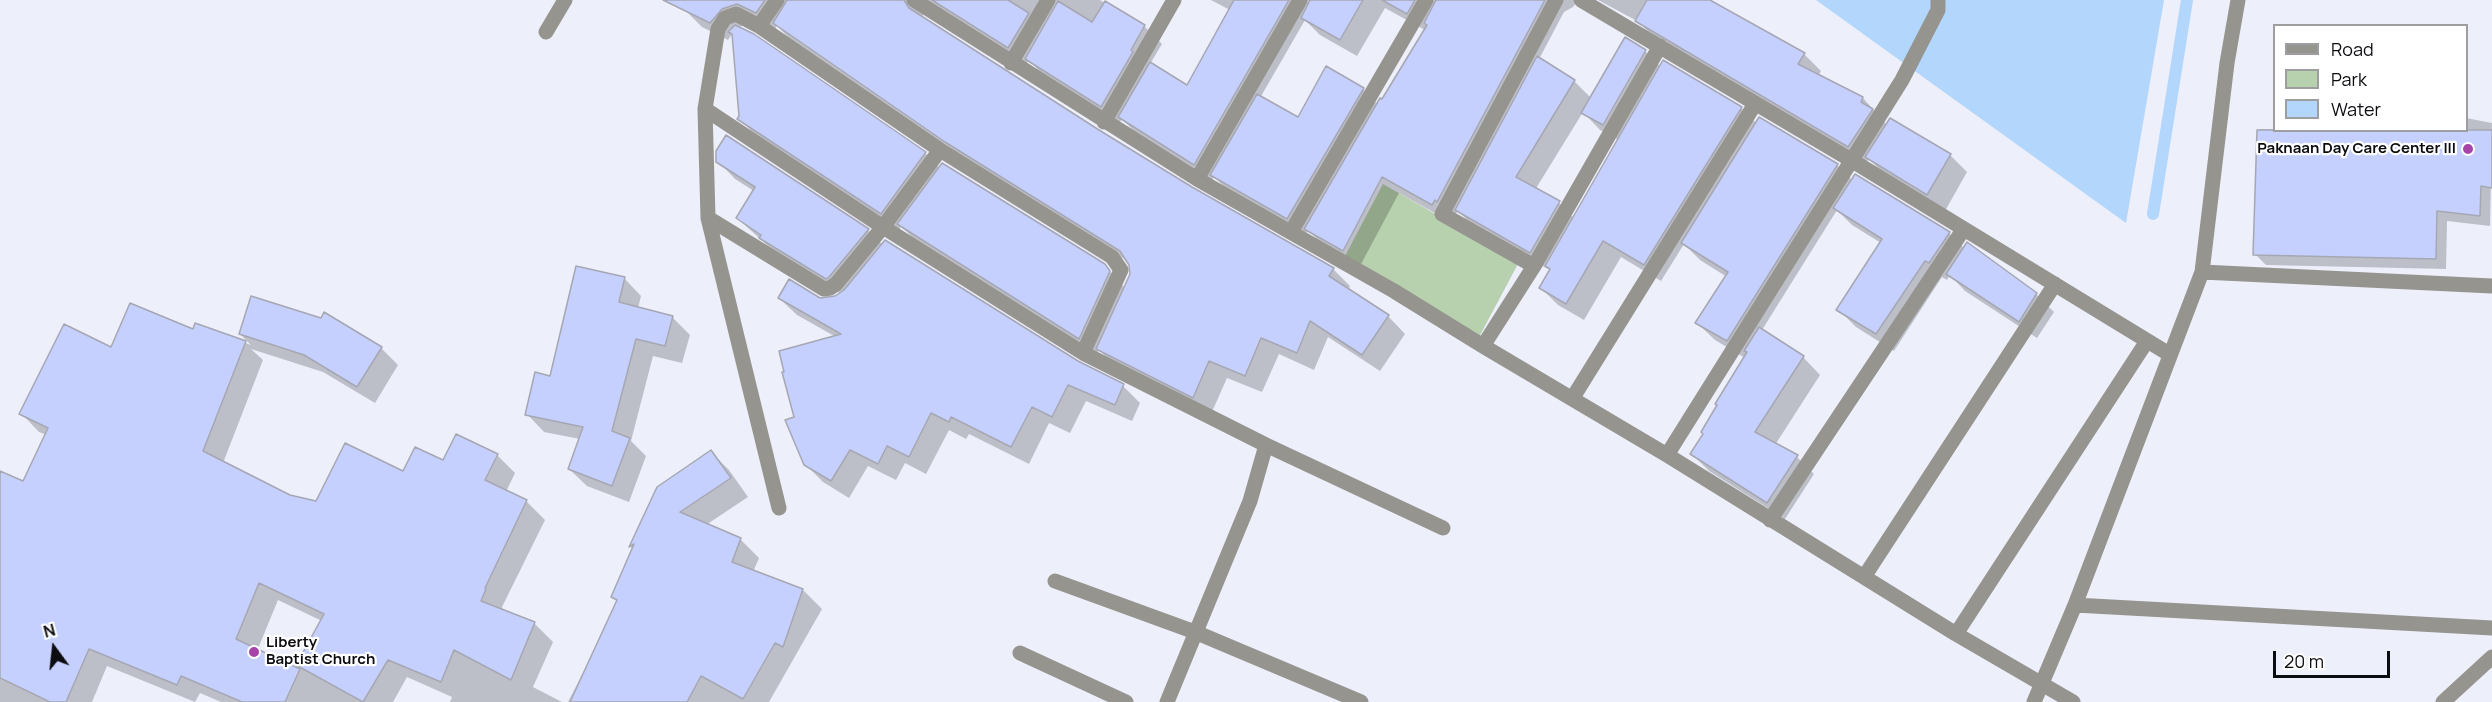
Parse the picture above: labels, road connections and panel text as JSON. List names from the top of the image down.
{
  "places": ["Paknaan Day Care Center III", "Liberty Baptist Church"],
  "legend": ["Road", "Park", "Water"],
  "scale_bar": "20 m",
  "north": "top"
}
